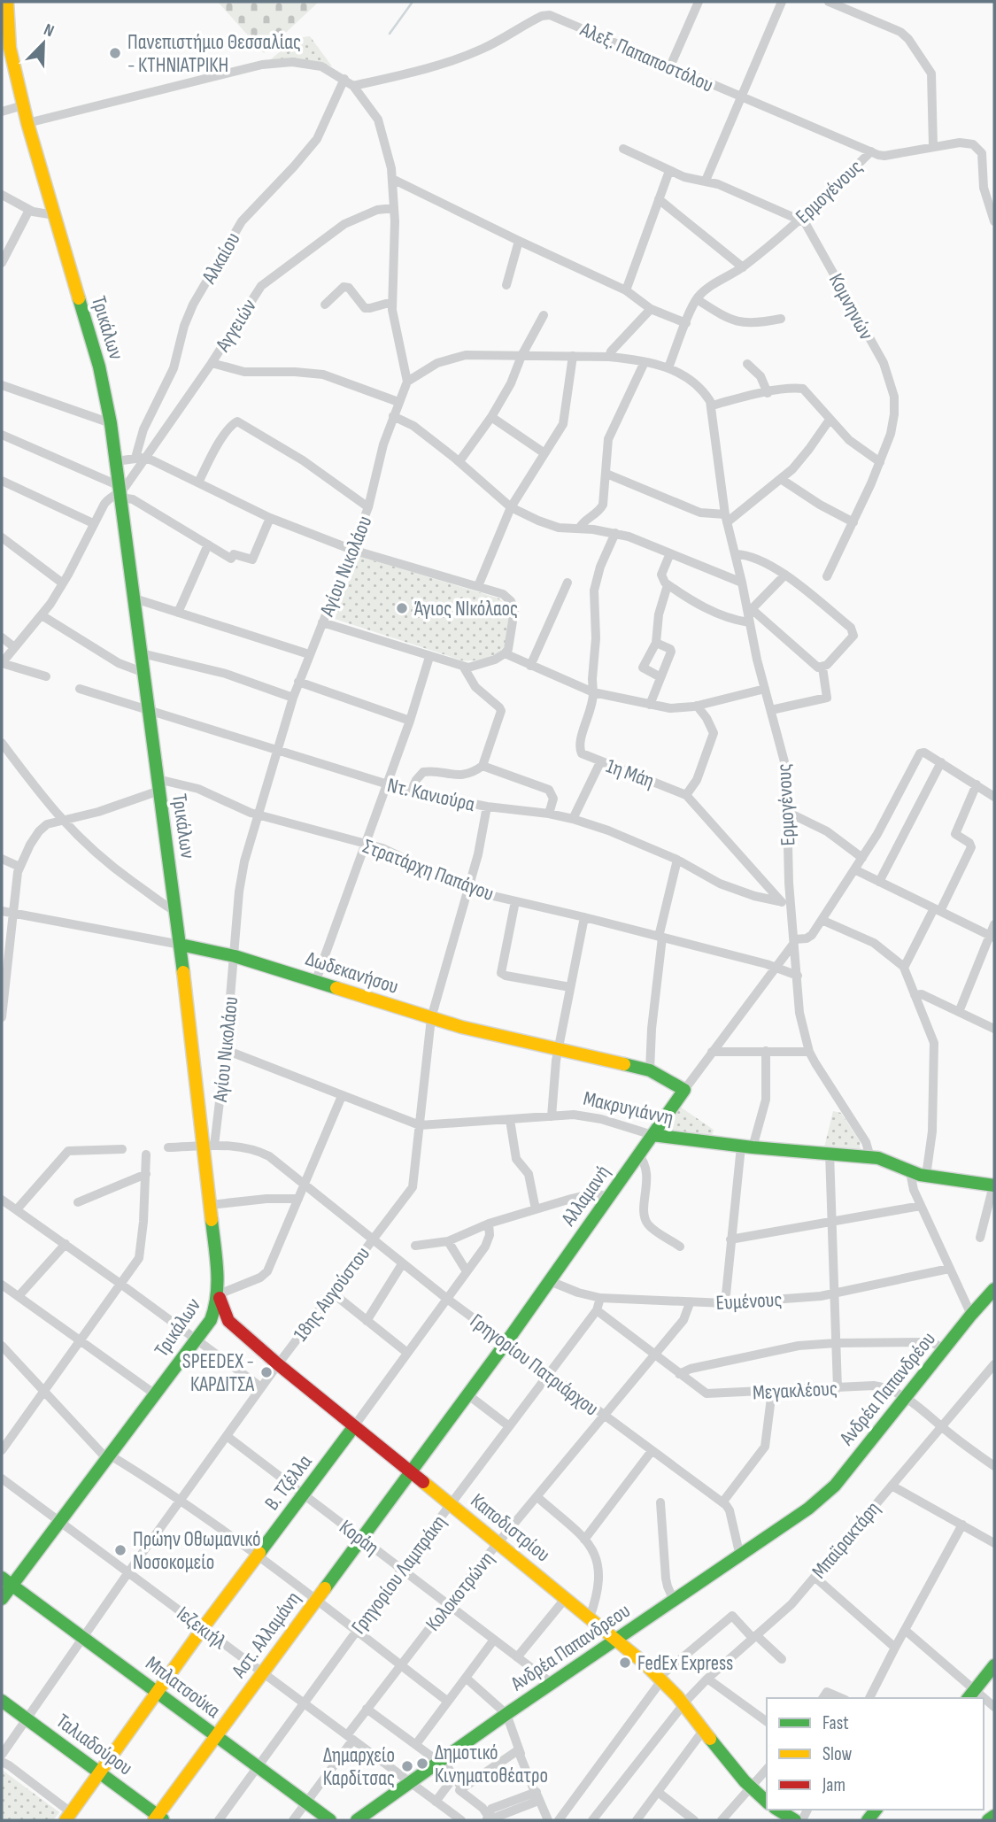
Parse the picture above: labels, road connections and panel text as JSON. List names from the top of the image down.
{
  "streets": {
    "main road": [
      "Τρικάλων",
      "Δωδεκανήσου",
      "Μακρυγιάννη",
      "Αλλαμανή",
      "Ανδρέα Παπανδρέου",
      "Β. Τζέλλα",
      "Καποδιστρίου",
      "Αστ. Αλλαμάνη",
      "Ανδρέα Παπανδρεου",
      "Μπλατσούκα",
      "Ταλιαδούρου"
    ],
    "street": [
      "Αλεξ. Παπαποστόλου",
      "Ερμογένους",
      "Αλκαίου",
      "Κομνηνών",
      "Αγγειών",
      "Αγίου Νικολάου",
      "1η Μάη",
      "Ντ. Κανιούρα",
      "Στρατάρχη Παπάγου",
      "18ης Αυγούστου",
      "Ευμένους",
      "Γρηγορίου Πατριάρχου",
      "Μεγακλέους",
      "Κοράη",
      "Μπαϊρακτάρη",
      "Γρηγορίου Λαμπράκη",
      "Κολοκοτρώνη",
      "Ιεζεκιήλ"
    ]
  },
  "crossings": [
    ["Αλεξ. Παπαποστόλου", "Ερμογένους"],
    ["Ερμογένους", "Κομνηνών"],
    ["Ερμογένους", "1η Μάη"],
    ["Ερμογένους", "Στρατάρχη Παπάγου"],
    ["Ερμογένους", "Μακρυγιάννη"],
    ["Ερμογένους", "Αλλαμανή"],
    ["Αλκαίου", "Αγγειών"],
    ["Αγγειών", "Τρικάλων"],
    ["Τρικάλων", "Αγίου Νικολάου"],
    ["Τρικάλων", "Ντ. Κανιούρα"],
    ["Τρικάλων", "Στρατάρχη Παπάγου"],
    ["Τρικάλων", "Δωδεκανήσου"],
    ["Τρικάλων", "Καποδιστρίου"],
    ["Τρικάλων", "Ιεζεκιήλ"],
    ["Τρικάλων", "Μπλατσούκα"],
    ["Αγίου Νικολάου", "Ντ. Κανιούρα"],
    ["Αγίου Νικολάου", "Στρατάρχη Παπάγου"],
    ["Αγίου Νικολάου", "Δωδεκανήσου"],
    ["Αγίου Νικολάου", "Μακρυγιάννη"],
    ["1η Μάη", "Ντ. Κανιούρα"],
    ["Ντ. Κανιούρα", "18ης Αυγούστου"],
    ["Στρατάρχη Παπάγου", "Αλλαμανή"],
    ["Στρατάρχη Παπάγου", "18ης Αυγούστου"],
    ["Δωδεκανήσου", "Αλλαμανή"],
    ["Δωδεκανήσου", "18ης Αυγούστου"],
    ["Μακρυγιάννη", "Αλλαμανή"],
    ["Μακρυγιάννη", "18ης Αυγούστου"],
    ["Αλλαμανή", "Ευμένους"],
    ["Αλλαμανή", "Γρηγορίου Πατριάρχου"],
    ["Αλλαμανή", "Καποδιστρίου"],
    ["Αλλαμανή", "Αστ. Αλλαμάνη"],
    ["18ης Αυγούστου", "Γρηγορίου Πατριάρχου"],
    ["18ης Αυγούστου", "Καποδιστρίου"],
    ["18ης Αυγούστου", "Κοράη"],
    ["18ης Αυγούστου", "Ιεζεκιήλ"],
    ["18ης Αυγούστου", "Μπλατσούκα"],
    ["18ης Αυγούστου", "Ταλιαδούρου"],
    ["Ευμένους", "Γρηγορίου Λαμπράκη"],
    ["Ευμένους", "Κολοκοτρώνη"],
    ["Γρηγορίου Πατριάρχου", "Β. Τζέλλα"],
    ["Γρηγορίου Πατριάρχου", "Γρηγορίου Λαμπράκη"],
    ["Γρηγορίου Πατριάρχου", "Κολοκοτρώνη"],
    ["Ανδρέα Παπανδρέου", "Μεγακλέους"],
    ["Ανδρέα Παπανδρέου", "Ανδρέα Παπανδρεου"],
    ["Μεγακλέους", "Μπαϊρακτάρη"],
    ["Μεγακλέους", "Γρηγορίου Λαμπράκη"],
    ["Μεγακλέους", "Κολοκοτρώνη"],
    ["Β. Τζέλλα", "Καποδιστρίου"],
    ["Β. Τζέλλα", "Κοράη"],
    ["Β. Τζέλλα", "Ιεζεκιήλ"],
    ["Β. Τζέλλα", "Μπλατσούκα"],
    ["Β. Τζέλλα", "Ταλιαδούρου"],
    ["Καποδιστρίου", "Μπαϊρακτάρη"],
    ["Καποδιστρίου", "Γρηγορίου Λαμπράκη"],
    ["Καποδιστρίου", "Κολοκοτρώνη"],
    ["Καποδιστρίου", "Αστ. Αλλαμάνη"],
    ["Καποδιστρίου", "Ανδρέα Παπανδρεου"],
    ["Κοράη", "Γρηγορίου Λαμπράκη"],
    ["Κοράη", "Κολοκοτρώνη"],
    ["Κοράη", "Αστ. Αλλαμάνη"],
    ["Κοράη", "Ανδρέα Παπανδρεου"],
    ["Γρηγορίου Λαμπράκη", "Ιεζεκιήλ"],
    ["Γρηγορίου Λαμπράκη", "Μπλατσούκα"],
    ["Κολοκοτρώνη", "Ιεζεκιήλ"],
    ["Κολοκοτρώνη", "Μπλατσούκα"],
    ["Ιεζεκιήλ", "Αστ. Αλλαμάνη"],
    ["Ιεζεκιήλ", "Ανδρέα Παπανδρεου"],
    ["Αστ. Αλλαμάνη", "Μπλατσούκα"],
    ["Αστ. Αλλαμάνη", "Ταλιαδούρου"]
  ],
  "places": [
    "Πανεπιστήμιο Θεσσαλίας - ΚΤΗΝΙΑΤΡΙΚΗ",
    "Άγιος ΝΙκόλαος",
    "SPEEDEX - ΚΑΡΔΙΤΣΑ",
    "Πρώην Οθωμανικό Νοσοκομείο",
    "FedEx Express",
    "Δημοτικό Κινηματοθέατρο",
    "Δημαρχείο Καρδίτσας"
  ],
  "legend": ["Fast", "Slow", "Jam"],
  "north": "top right"
}
